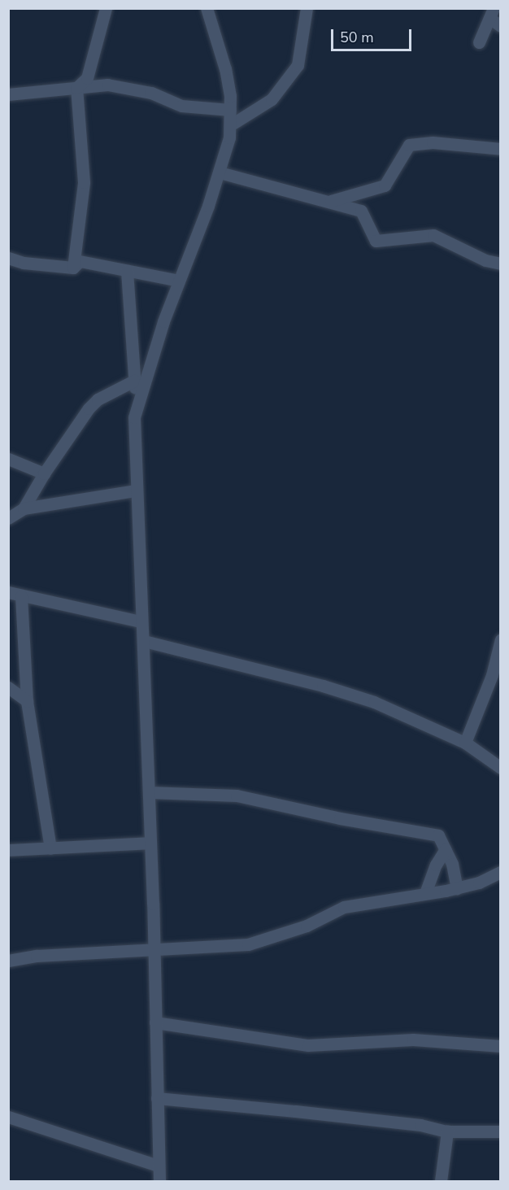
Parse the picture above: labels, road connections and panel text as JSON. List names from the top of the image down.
{
  "scale_bar": "50 m"
}
